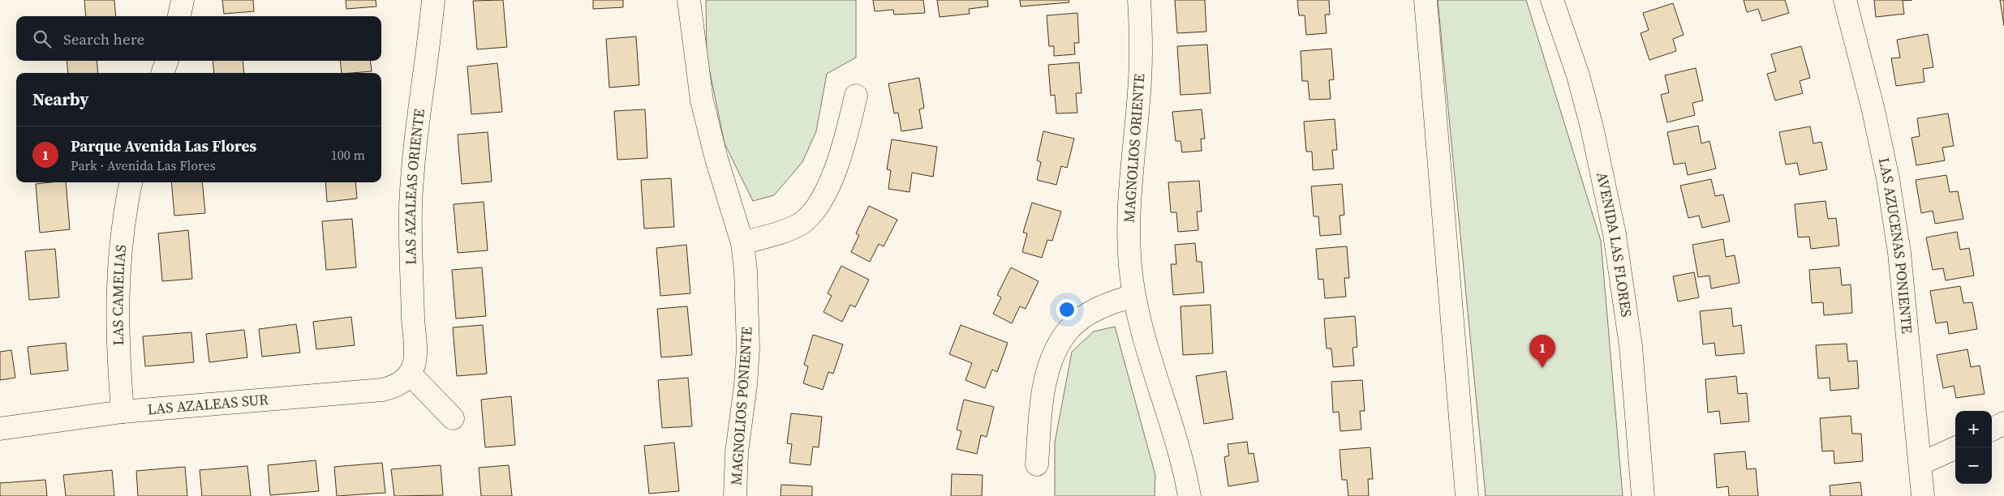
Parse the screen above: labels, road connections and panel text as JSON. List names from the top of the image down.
{
  "streets": {
    "street": [
      "MAGNOLIOS ORIENTE",
      "LAS AZALEAS ORIENTE",
      "AVENIDA LAS FLORES",
      "LAS AZUCENAS PONIENTE",
      "LAS CAMELIAS",
      "LAS AZALEAS SUR",
      "MAGNOLIOS PONIENTE"
    ]
  },
  "crossings": [
    ["LAS AZALEAS ORIENTE", "LAS AZALEAS SUR"],
    ["LAS CAMELIAS", "LAS AZALEAS SUR"]
  ],
  "page": {
    "search": "Search here",
    "heading": "Nearby",
    "list": [
      {
        "mark": "1",
        "name": "Parque Avenida Las Flores",
        "note": "Park · Avenida Las Flores",
        "value": "100 m"
      }
    ],
    "pins": "1",
    "map_buttons": ["+", "−"]
  }
}
